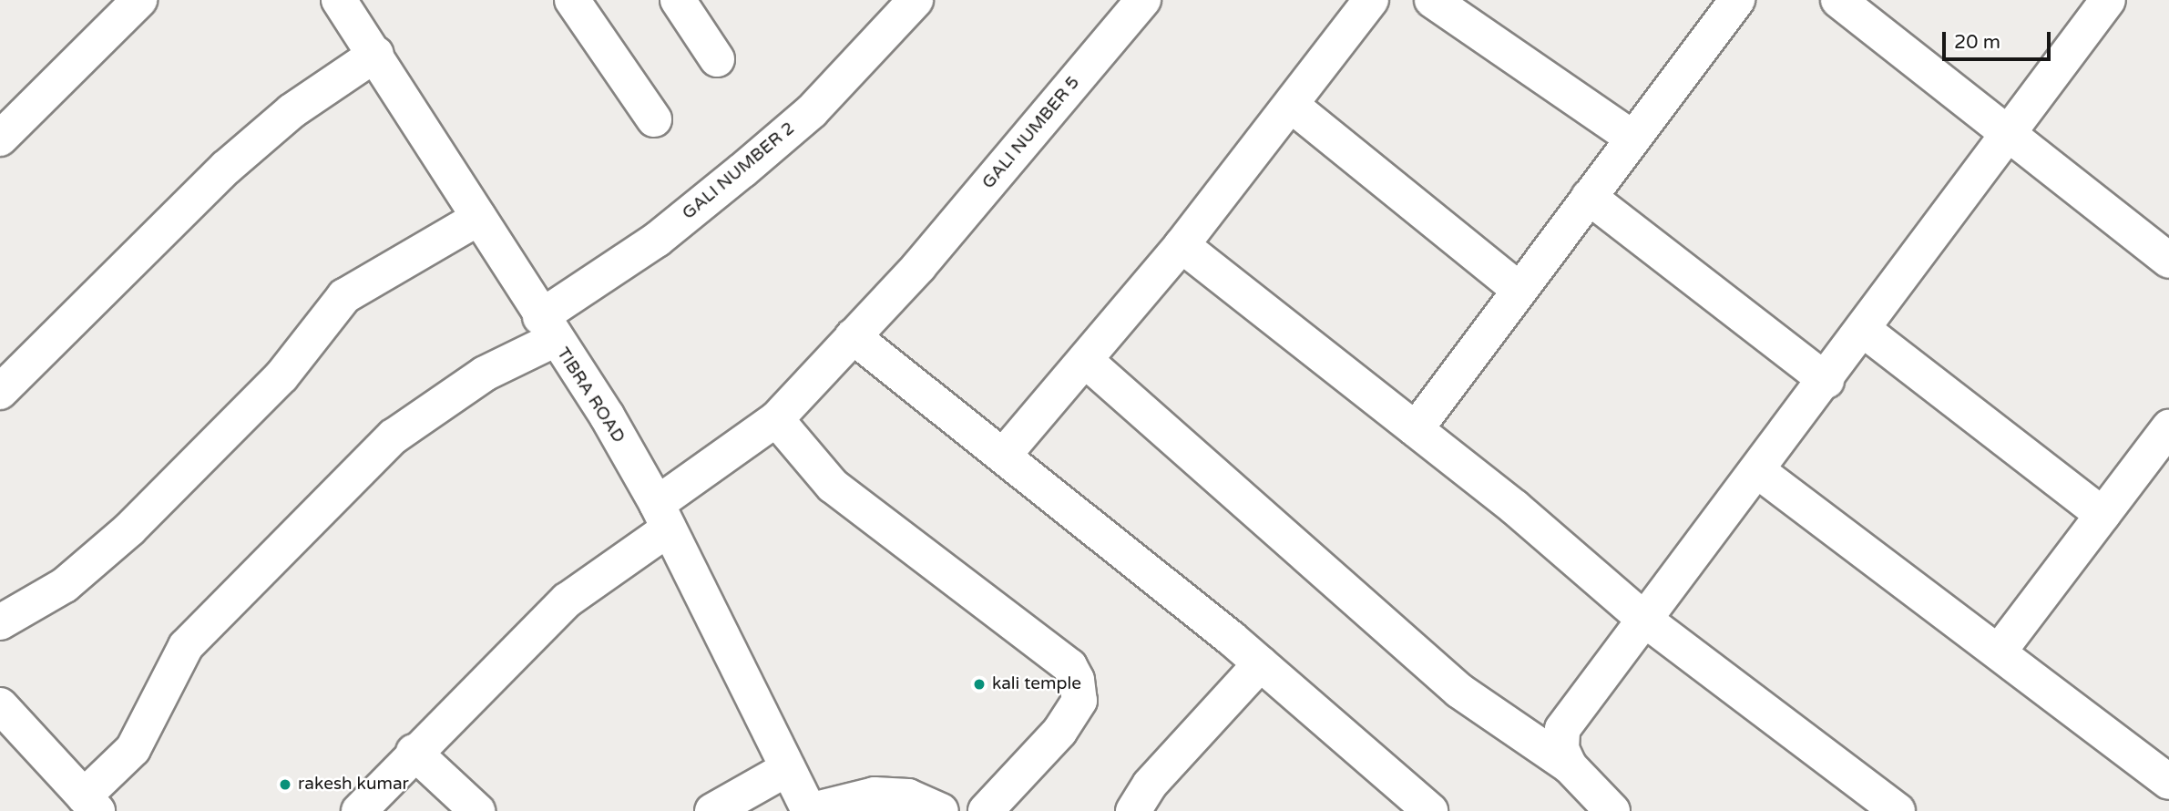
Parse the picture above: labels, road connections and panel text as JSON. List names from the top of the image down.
{
  "streets": {
    "street": ["GALI NUMBER 5", "GALI NUMBER 2", "TIBRA ROAD"]
  },
  "crossings": [
    ["GALI NUMBER 5", "TIBRA ROAD"],
    ["GALI NUMBER 2", "TIBRA ROAD"]
  ],
  "places": ["kali temple", "rakesh kumar"],
  "scale_bar": "20 m"
}
